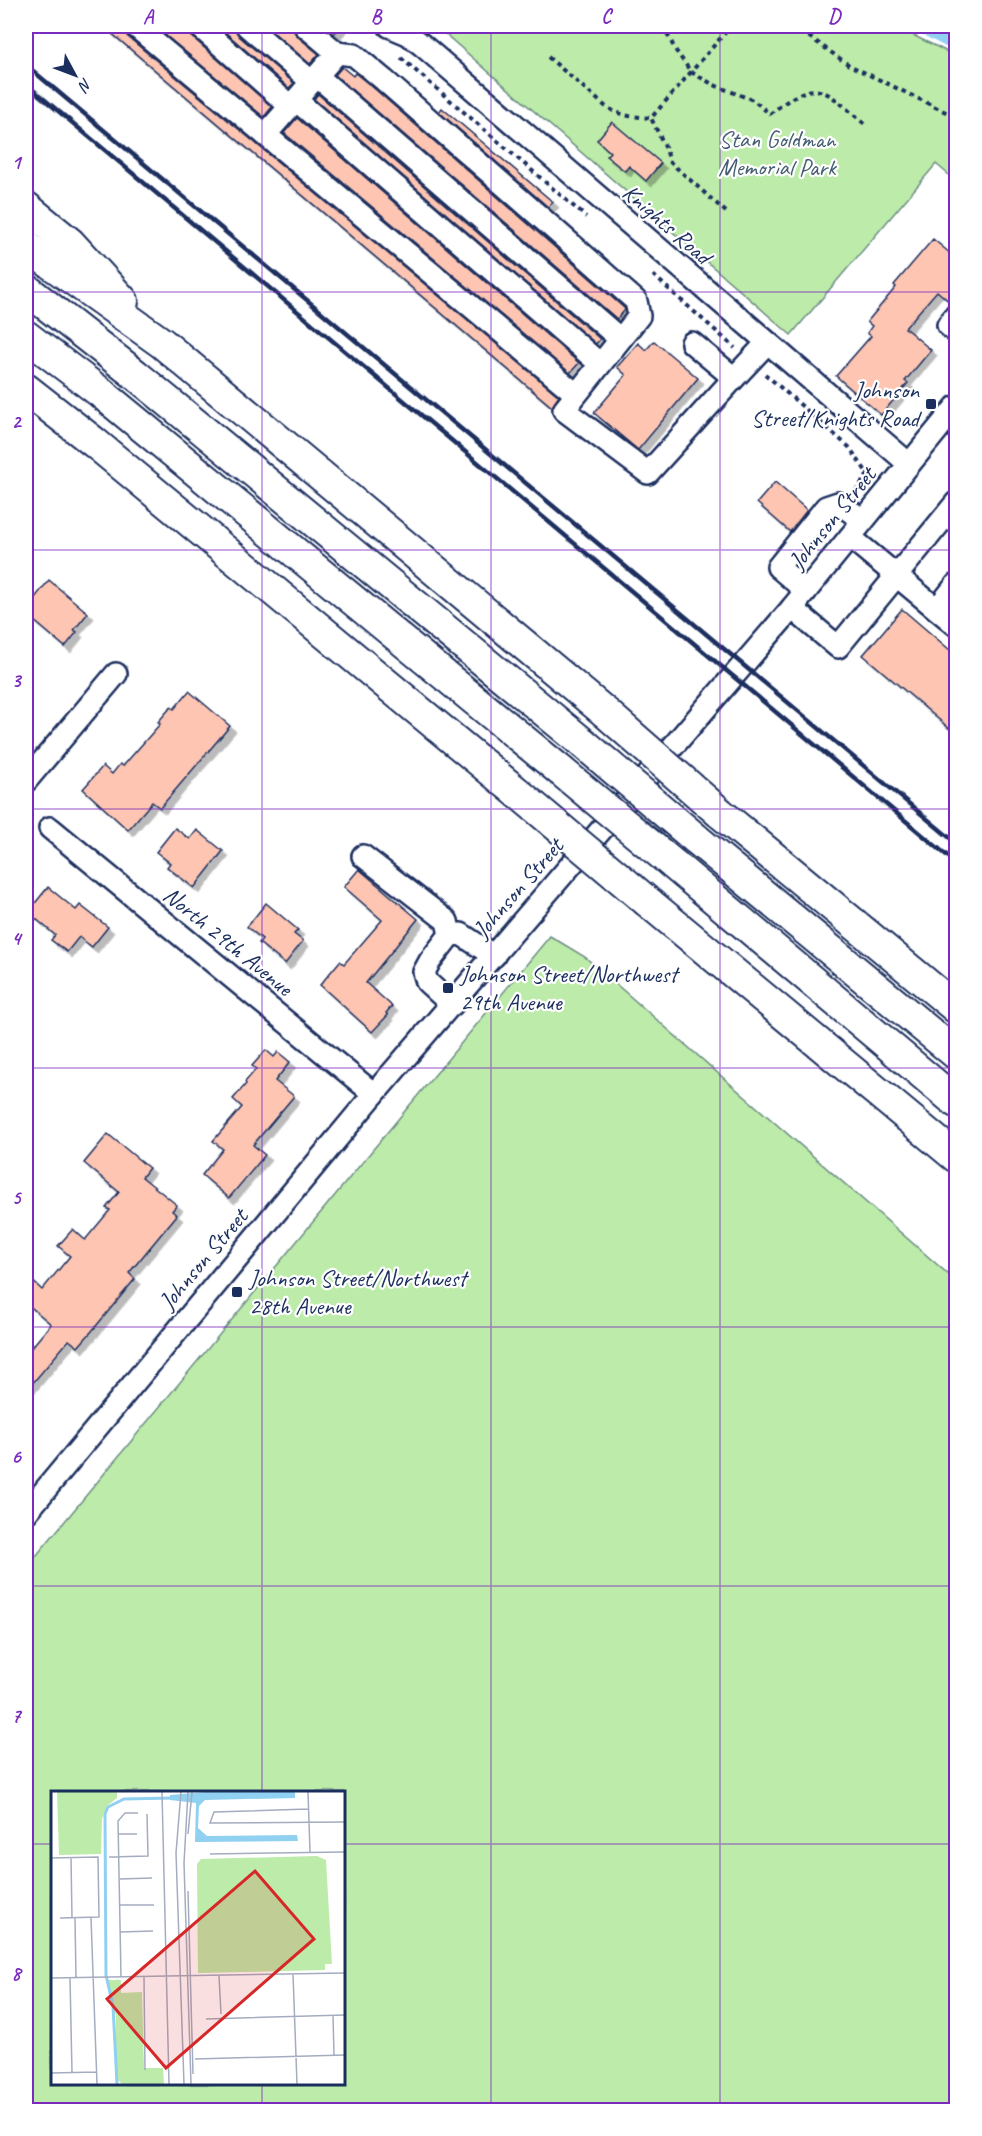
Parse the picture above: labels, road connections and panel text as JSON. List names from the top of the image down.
{
  "streets": {
    "street": ["Knights Road", "Johnson Street", "North 29th Avenue"]
  },
  "crossings": [
    ["Knights Road", "Johnson Street"],
    ["Johnson Street", "North 29th Avenue"]
  ],
  "parks": ["Stan Goldman Memorial Park"],
  "places": {
    "transit": ["Johnson Street/Knights Road", "Johnson Street/Northwest 29th Avenue", "Johnson Street/Northwest 28th Avenue"]
  },
  "north": "bottom right",
  "grid": {
    "columns": [
      "A",
      "B",
      "C",
      "D"
    ],
    "rows": [
      "1",
      "2",
      "3",
      "4",
      "5",
      "6",
      "7",
      "8"
    ]
  }
}
